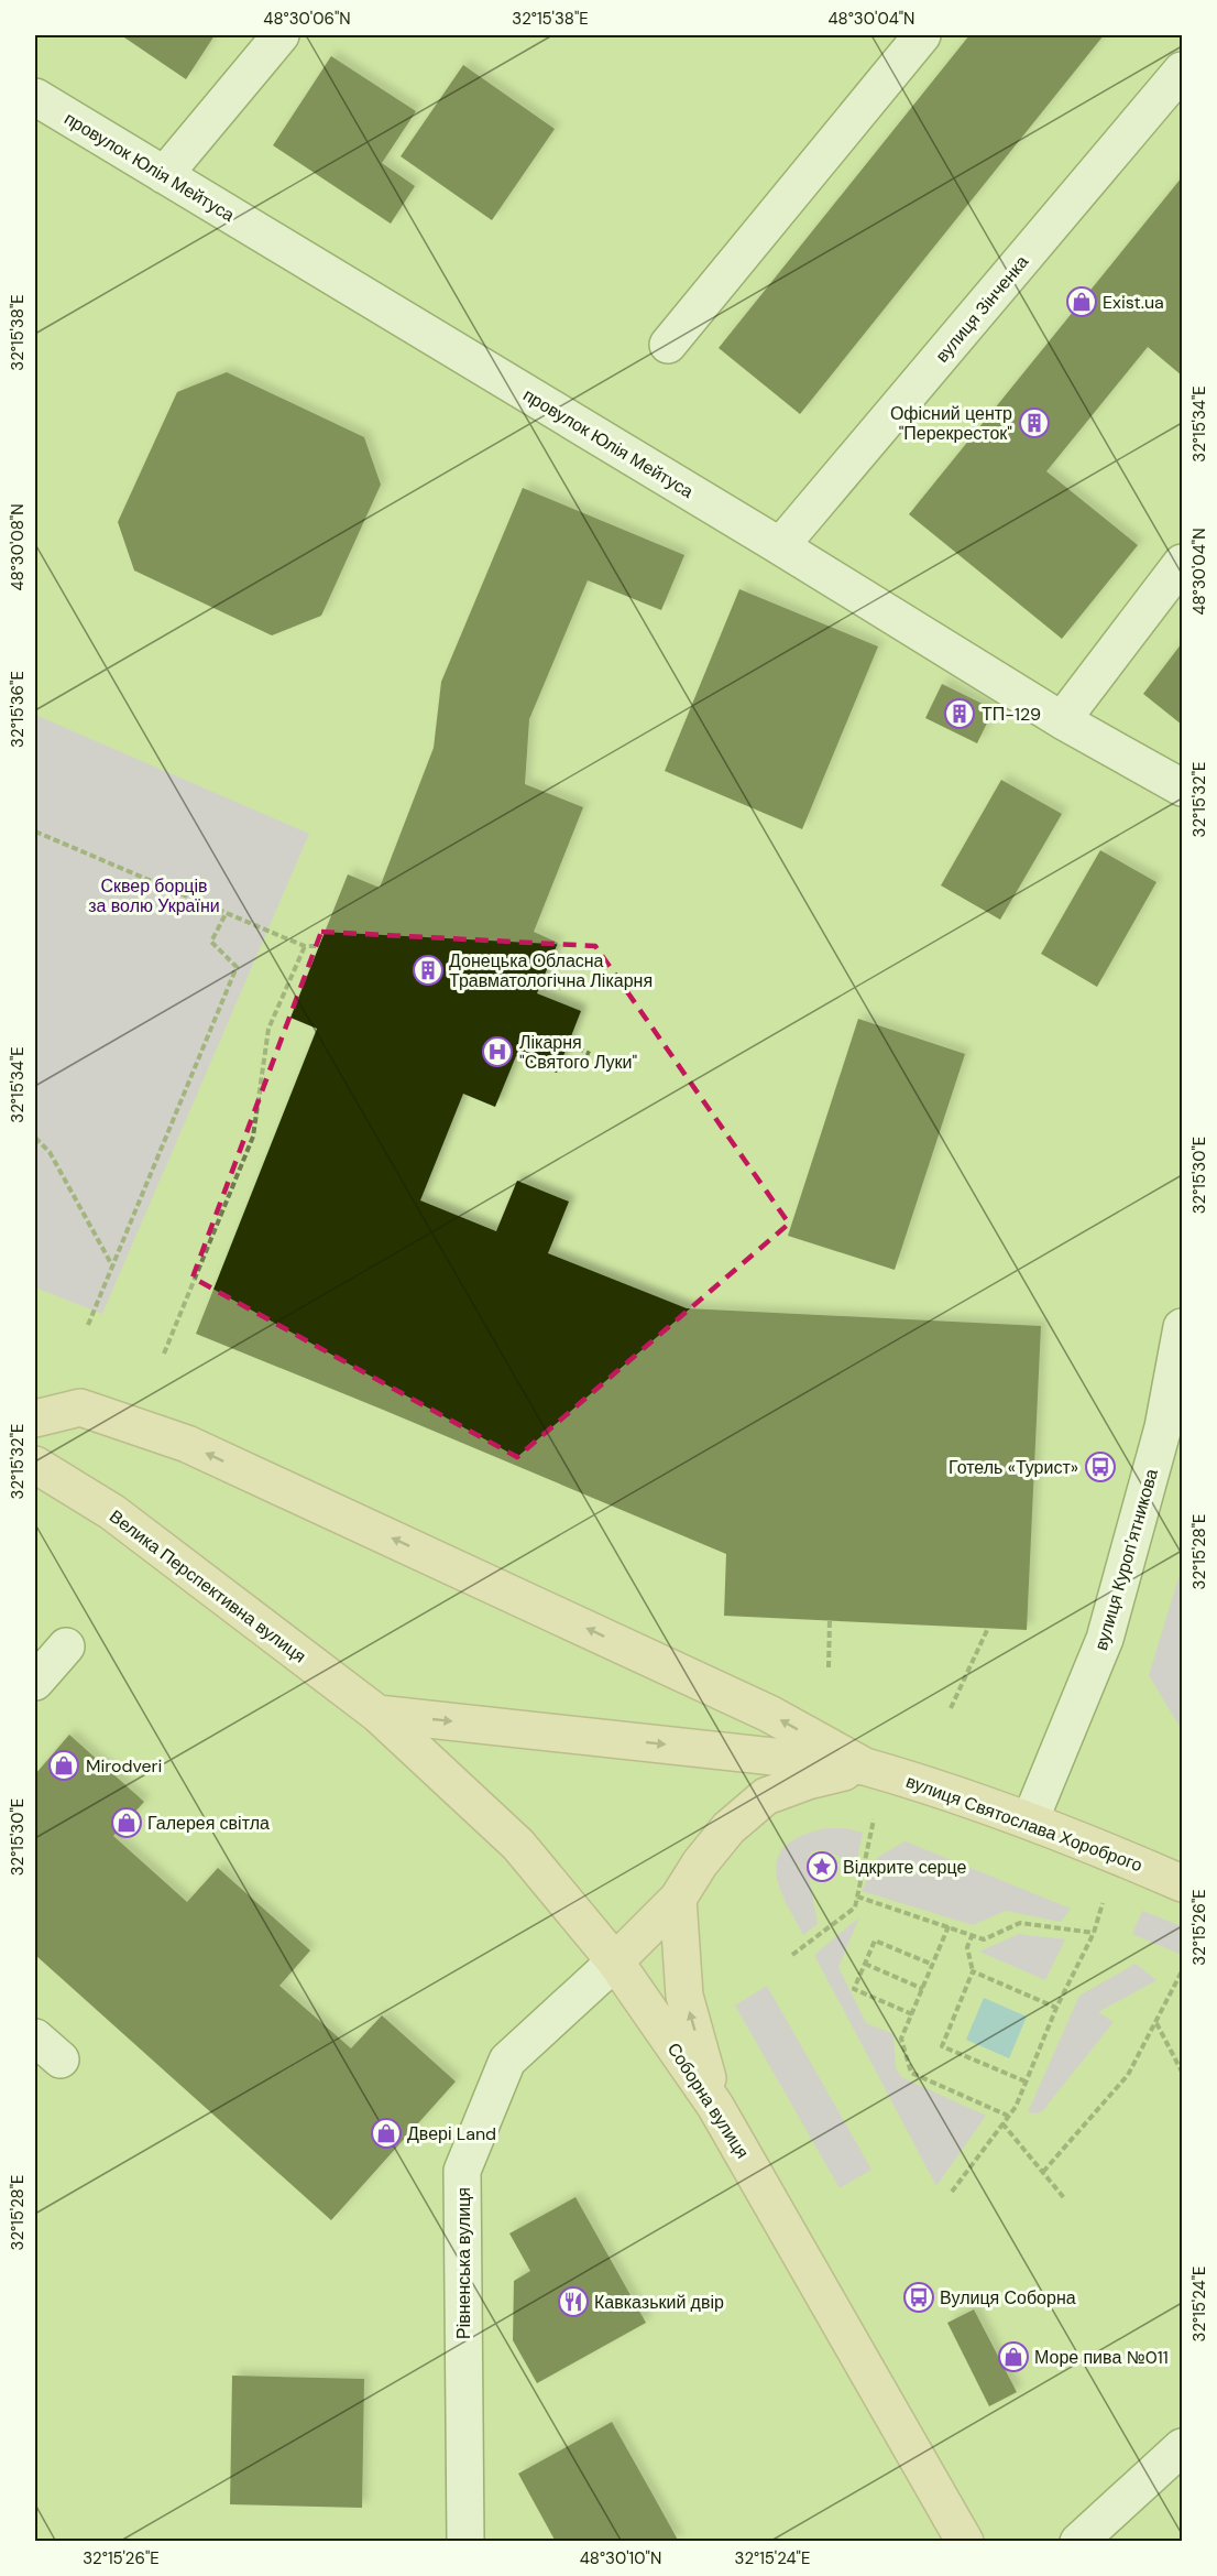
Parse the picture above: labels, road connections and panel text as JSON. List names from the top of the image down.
{
  "streets": {
    "main road": ["Велика Перспективна вулиця", "вулиця Святослава Хороброго", "Соборна вулиця"],
    "street": [
      "провулок Юлія Мейтуса",
      "вулиця Зінченка",
      "вулиця Куропʼятникова",
      "Рівненська вулиця"
    ]
  },
  "crossings": [
    ["провулок Юлія Мейтуса", "вулиця Зінченка"],
    ["вулиця Куропʼятникова", "вулиця Святослава Хороброго"],
    ["Велика Перспективна вулиця", "Соборна вулиця"],
    ["Соборна вулиця", "Рівненська вулиця"]
  ],
  "parks": ["Сквер борців за волю України"],
  "places": {
    "shop": [
      "Exist.ua",
      "Mirodveri",
      "Галерея світла",
      "Двері Land",
      "Море пива №011"
    ],
    "building": ["Офісний центр \"Перекресток\"", "ТП-129", "Донецька Обласна Травматологічна Лікарня"],
    "hospital": ["Лікарня \"Святого Луки\""],
    "bus stop": ["Готель «Турист»", "Вулиця Соборна"],
    "place": ["Відкрите серце"],
    "restaurant": ["Кавказький двір"]
  },
  "coordinates": [
    "48°30'06\"N",
    "32°15'38\"E",
    "48°30'04\"N",
    "32°15'34\"E",
    "48°30'08\"N",
    "32°15'36\"E",
    "32°15'32\"E",
    "32°15'30\"E",
    "32°15'28\"E",
    "32°15'26\"E",
    "32°15'24\"E",
    "48°30'10\"N"
  ]
}
